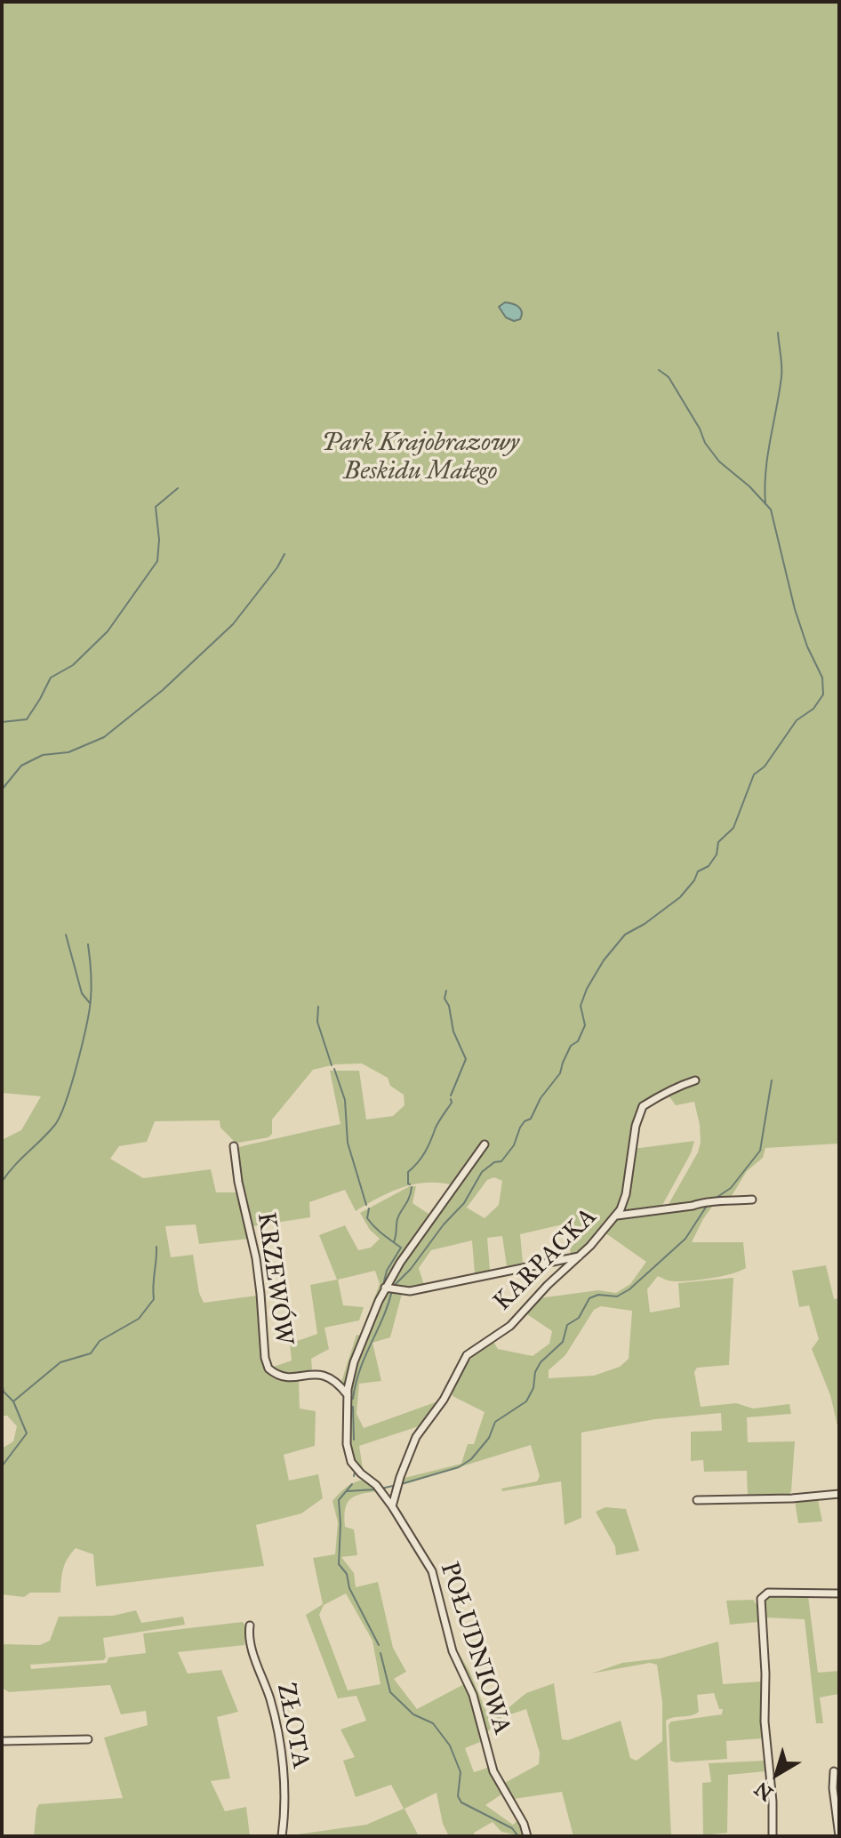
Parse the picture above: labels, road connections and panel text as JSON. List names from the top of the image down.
{
  "streets": {
    "street": [
      "KARPACKA",
      "KRZEWÓW",
      "POŁUDNIOWA",
      "ZŁOTA"
    ]
  },
  "crossings": [
    ["KARPACKA", "POŁUDNIOWA"],
    ["KRZEWÓW", "POŁUDNIOWA"]
  ],
  "parks": ["Park Krajobrazowy Beskidu Małego"],
  "north": "bottom left"
}
